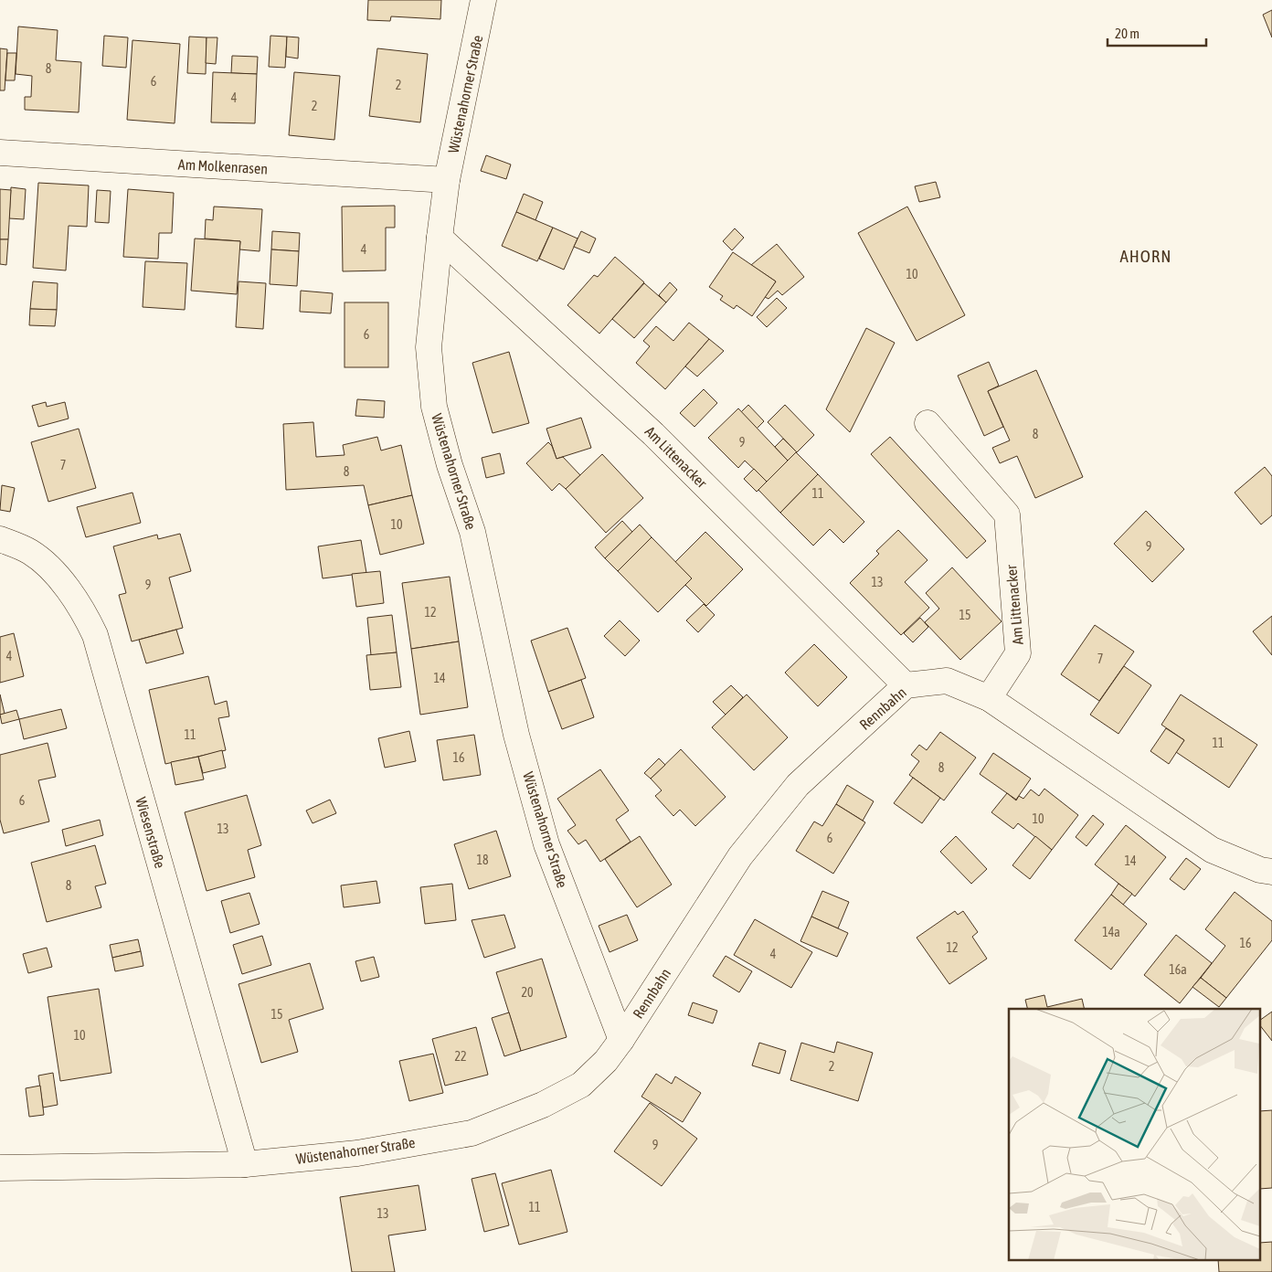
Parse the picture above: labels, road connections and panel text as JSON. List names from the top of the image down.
{
  "streets": {
    "street": [
      "Wüstenahorner Straße",
      "Am Molkenrasen",
      "Am Littenacker",
      "Rennbahn",
      "Wiesenstraße"
    ]
  },
  "crossings": [
    ["Wüstenahorner Straße", "Am Molkenrasen"],
    ["Wüstenahorner Straße", "Am Littenacker"],
    ["Wüstenahorner Straße", "Rennbahn"],
    ["Wüstenahorner Straße", "Wiesenstraße"],
    ["Am Littenacker", "Rennbahn"]
  ],
  "districts": ["AHORN"],
  "house_numbers": [
    "8",
    "6",
    "2",
    "4",
    "2",
    "4",
    "10",
    "6",
    "8",
    "9",
    "7",
    "8",
    "11",
    "10",
    "9",
    "13",
    "9",
    "12",
    "15",
    "4",
    "7",
    "14",
    "11",
    "11",
    "16",
    "8",
    "6",
    "10",
    "13",
    "6",
    "18",
    "14",
    "8",
    "14a",
    "16",
    "12",
    "4",
    "16a",
    "20",
    "15",
    "10",
    "22",
    "2",
    "9",
    "11",
    "13"
  ],
  "scale_bar": "20 m"
}
